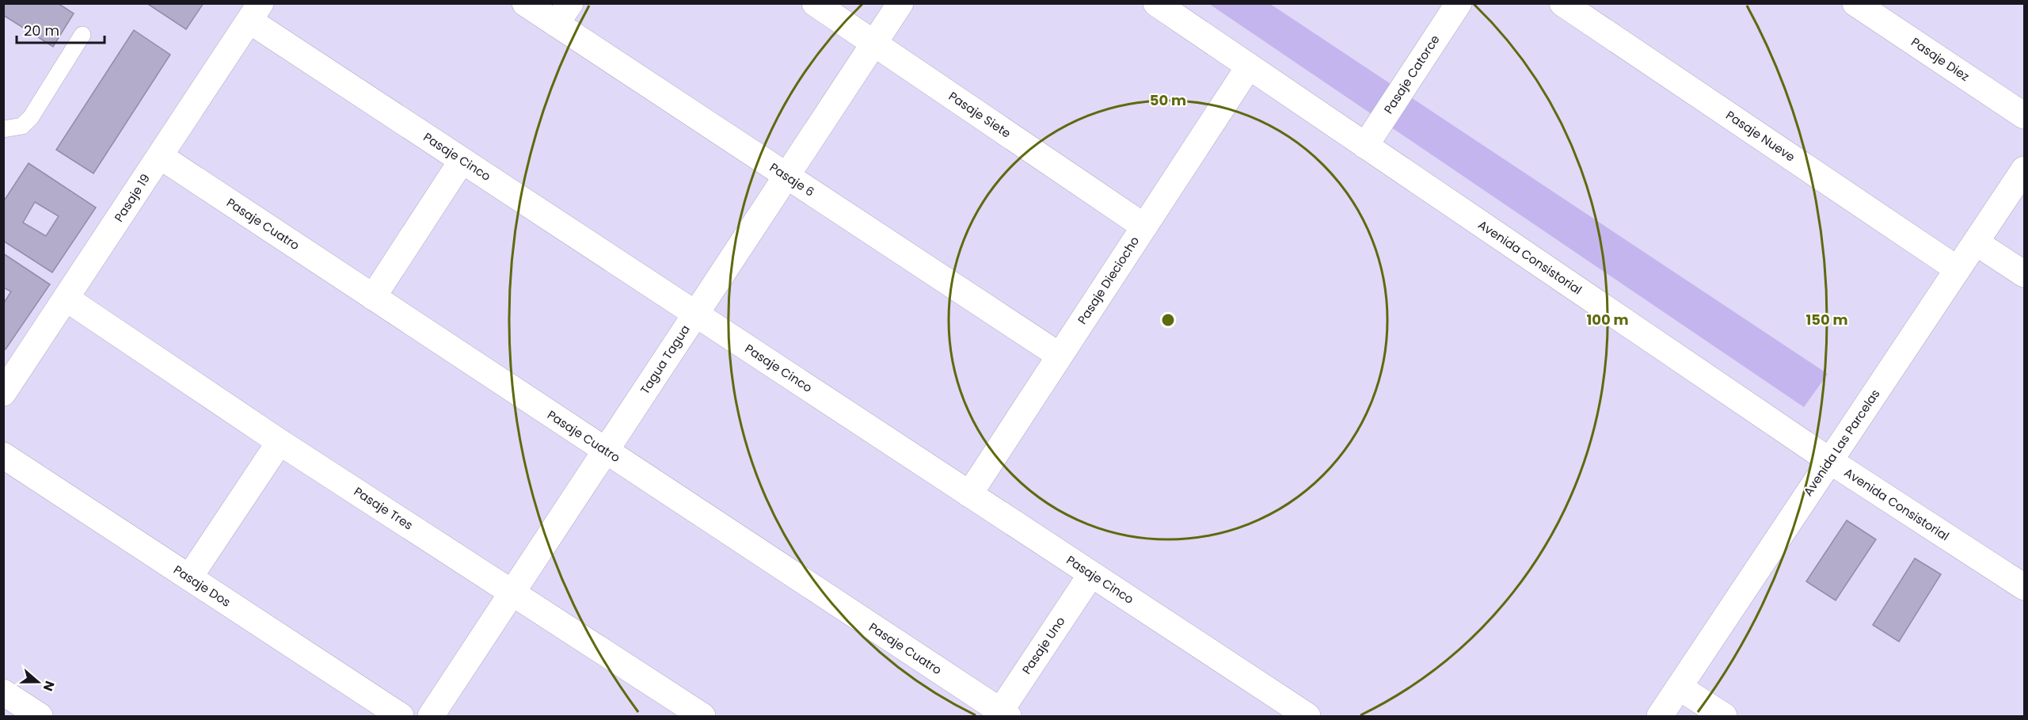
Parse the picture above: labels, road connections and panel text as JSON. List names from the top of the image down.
{
  "streets": {
    "street": [
      "Pasaje Diez",
      "Pasaje Catorce",
      "Pasaje Siete",
      "Pasaje Nueve",
      "Pasaje Cinco",
      "Pasaje 6",
      "Pasaje 19",
      "Pasaje Cuatro",
      "Avenida Consistorial",
      "Pasaje Dieciocho",
      "Tagua Tagua",
      "Avenida Las Parcelas",
      "Pasaje Tres",
      "Pasaje Dos",
      "Pasaje Uno"
    ]
  },
  "crossings": [
    ["Pasaje Catorce", "Avenida Consistorial"],
    ["Pasaje Siete", "Pasaje Dieciocho"],
    ["Pasaje Siete", "Tagua Tagua"],
    ["Pasaje Nueve", "Avenida Las Parcelas"],
    ["Pasaje Cinco", "Pasaje 19"],
    ["Pasaje Cinco", "Pasaje Dieciocho"],
    ["Pasaje Cinco", "Tagua Tagua"],
    ["Pasaje Cinco", "Pasaje Uno"],
    ["Pasaje 6", "Pasaje Dieciocho"],
    ["Pasaje 6", "Tagua Tagua"],
    ["Pasaje 19", "Pasaje Cuatro"],
    ["Pasaje 19", "Pasaje Tres"],
    ["Pasaje Cuatro", "Tagua Tagua"],
    ["Pasaje Cuatro", "Pasaje Uno"],
    ["Avenida Consistorial", "Pasaje Dieciocho"],
    ["Avenida Consistorial", "Avenida Las Parcelas"],
    ["Tagua Tagua", "Pasaje Tres"]
  ],
  "scale_bar": "20 m",
  "north": "right",
  "rings": ["50 m", "100 m", "150 m"]
}
